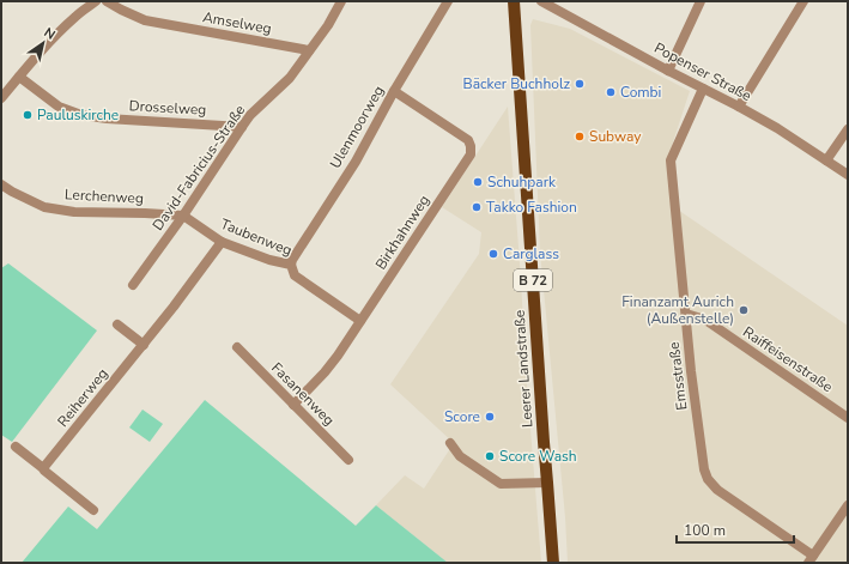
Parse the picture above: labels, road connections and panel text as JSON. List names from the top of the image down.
{
  "streets": {
    "main road": ["B 72", "Leerer Landstraße"],
    "street": [
      "Amselweg",
      "Popenser Straße",
      "Drosselweg",
      "Ulenmoorweg",
      "David-Fabricius-Straße",
      "Lerchenweg",
      "Birkhahnweg",
      "Taubenweg",
      "Raiffeisenstraße",
      "Emsstraße",
      "Fasanenweg",
      "Reiherweg"
    ]
  },
  "crossings": [
    ["Amselweg", "David-Fabricius-Straße"],
    ["Popenser Straße", "Emsstraße"],
    ["Drosselweg", "David-Fabricius-Straße"],
    ["Ulenmoorweg", "Birkhahnweg"],
    ["Ulenmoorweg", "Taubenweg"],
    ["David-Fabricius-Straße", "Lerchenweg"],
    ["David-Fabricius-Straße", "Taubenweg"],
    ["Lerchenweg", "Taubenweg"],
    ["Birkhahnweg", "Taubenweg"],
    ["Birkhahnweg", "Fasanenweg"],
    ["Taubenweg", "Reiherweg"],
    ["Raiffeisenstraße", "Emsstraße"]
  ],
  "places": [
    "Bäcker Buchholz",
    "Combi",
    "Pauluskirche",
    "Subway",
    "Schuhpark",
    "Takko Fashion",
    "Carglass",
    "Finanzamt Aurich (Außenstelle)",
    "Score",
    "Score Wash"
  ],
  "scale_bar": "100 m",
  "north": "top right"
}
